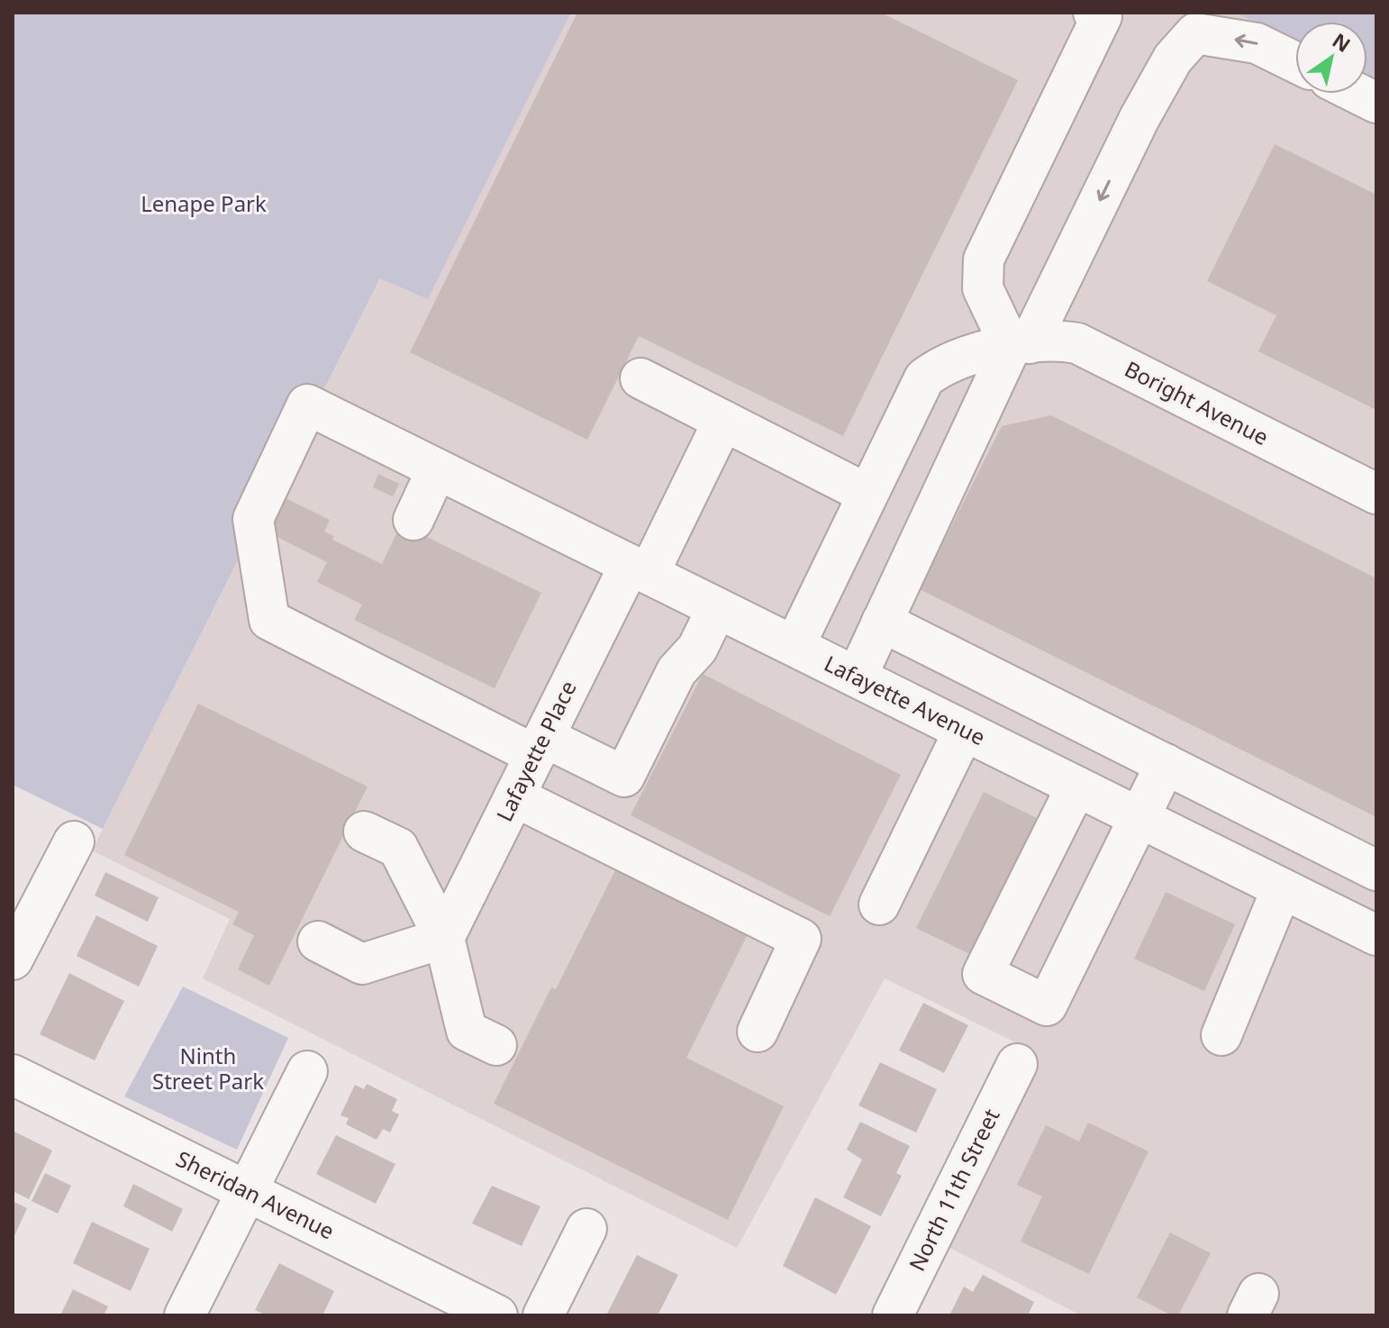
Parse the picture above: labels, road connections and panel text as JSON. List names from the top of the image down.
{
  "streets": {
    "street": [
      "Boright Avenue",
      "Lafayette Avenue",
      "Lafayette Place",
      "North 11th Street",
      "Sheridan Avenue"
    ]
  },
  "crossings": [
    ["Boright Avenue", "Lafayette Avenue"],
    ["Lafayette Avenue", "Lafayette Place"]
  ],
  "parks": ["Lenape Park", "Ninth Street Park"],
  "north": "top right"
}
